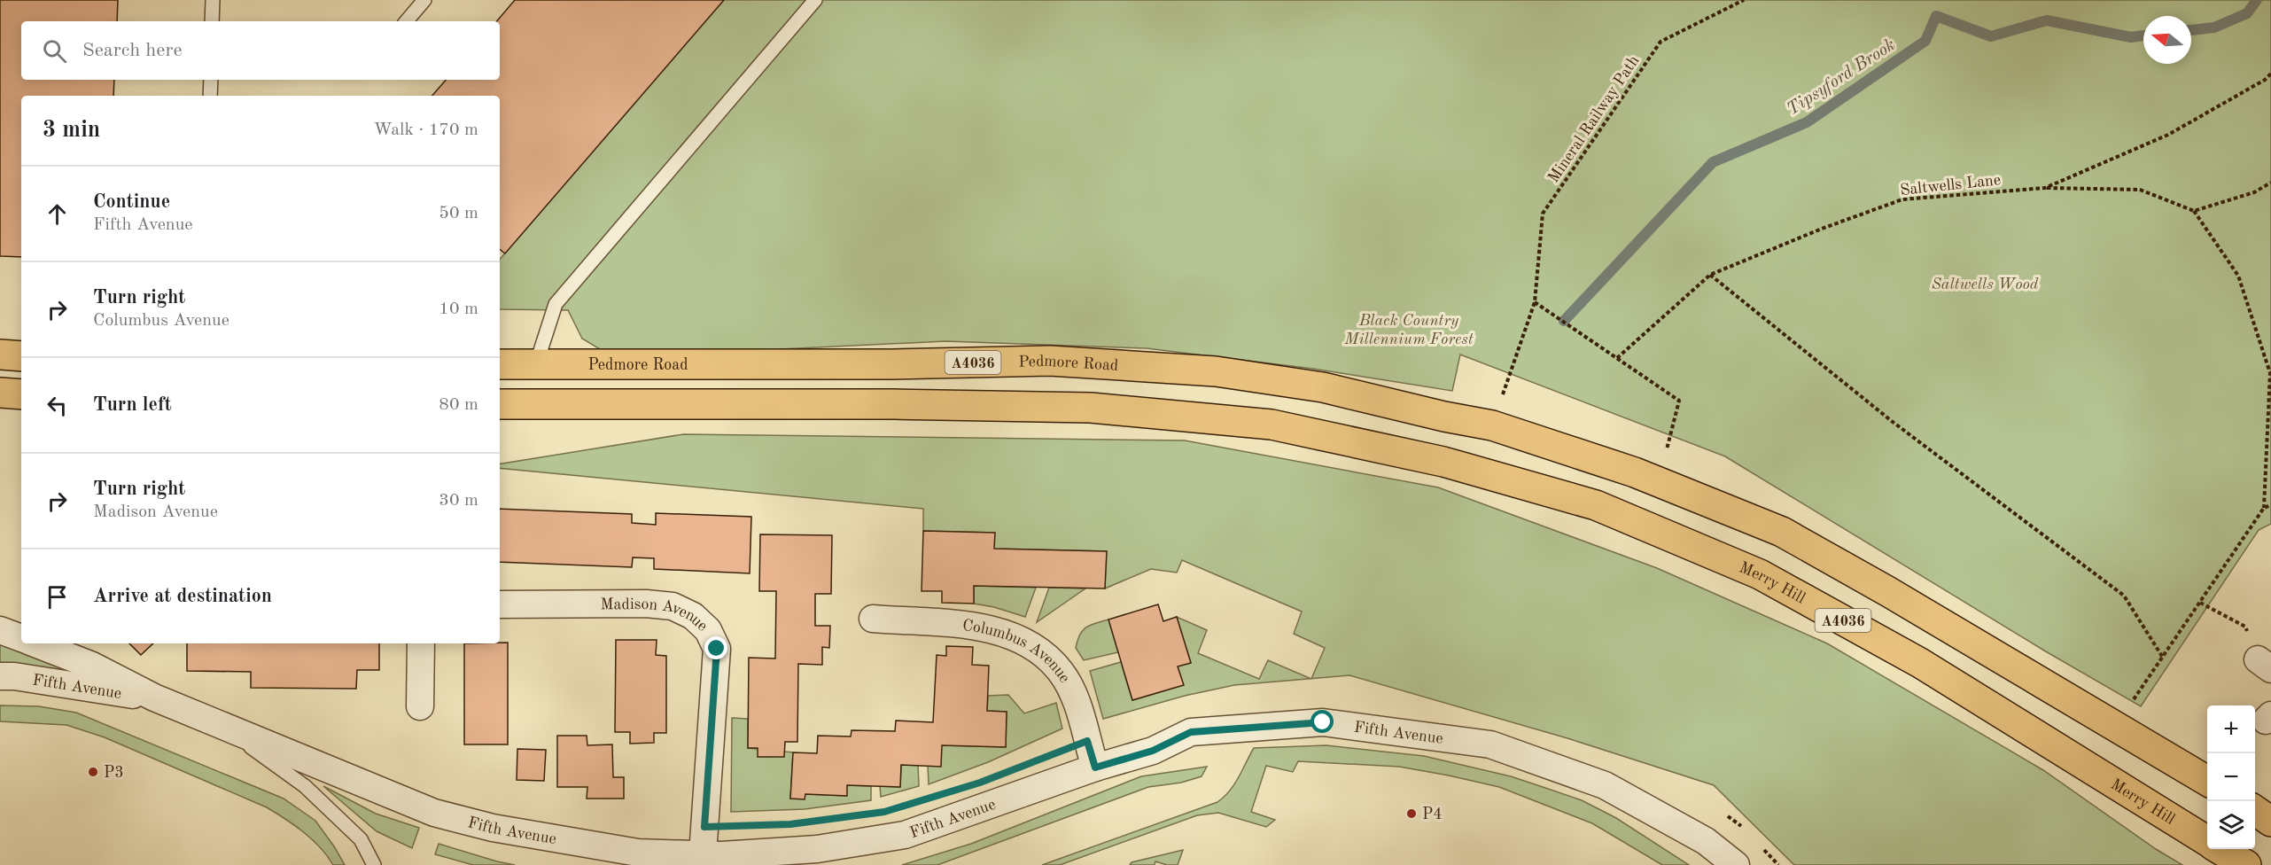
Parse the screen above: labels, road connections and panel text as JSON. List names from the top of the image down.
{
  "streets": {
    "highway": ["A4036", "Pedmore Road", "Merry Hill"],
    "street": ["Madison Avenue", "Columbus Avenue", "Fifth Avenue"],
    "path": ["Mineral Railway Path", "Saltwells Lane"]
  },
  "crossings": [
    ["Madison Avenue", "Fifth Avenue"],
    ["Columbus Avenue", "Fifth Avenue"]
  ],
  "water": ["Tipsyford Brook"],
  "parks": ["Saltwells Wood", "Black Country Millennium Forest"],
  "places": ["P3", "P4"],
  "north": "left",
  "page": {
    "search": "Search here",
    "heading": ["3 min", "Walk · 170 m"],
    "list": [
      ["Continue", "Fifth Avenue", "50 m"],
      ["Turn right", "Columbus Avenue", "10 m"],
      ["Turn left", "80 m"],
      ["Turn right", "Madison Avenue", "30 m"],
      "Arrive at destination"
    ],
    "map_buttons": ["+", "−"]
  }
}
